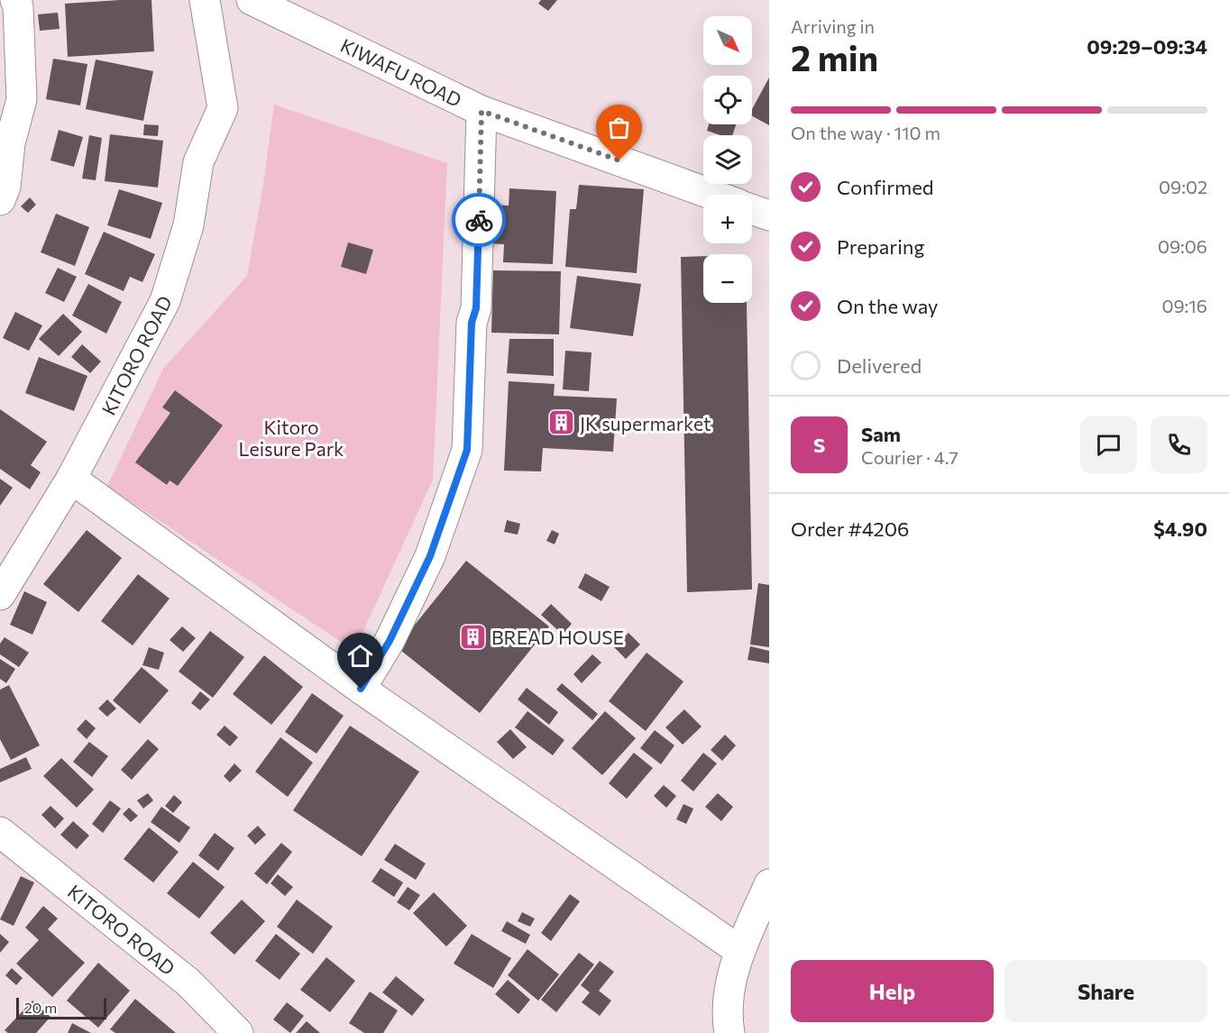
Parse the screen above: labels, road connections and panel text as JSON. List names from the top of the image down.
{
  "streets": {
    "street": ["KIWAFU ROAD", "KITORO ROAD"]
  },
  "parks": ["Kitoro Leisure Park"],
  "places": {
    "building": ["JK supermarket", "BREAD HOUSE"]
  },
  "scale_bar": "20 m",
  "north": "bottom right",
  "page": {
    "heading": ["2 min", "Arriving in", "09:29–09:34"],
    "panel": [
      "Sam",
      "Courier · 4.7",
      "Order #4206",
      "$4.90"
    ],
    "map_buttons": ["+", "−"],
    "bar": "On the way · 110 m",
    "list": [
      ["Confirmed", "09:02"],
      ["Preparing", "09:06"],
      ["On the way", "09:16"],
      "Delivered"
    ],
    "round": "S",
    "buttons": ["Help", "Share"],
    "scale": "20 m"
  }
}
